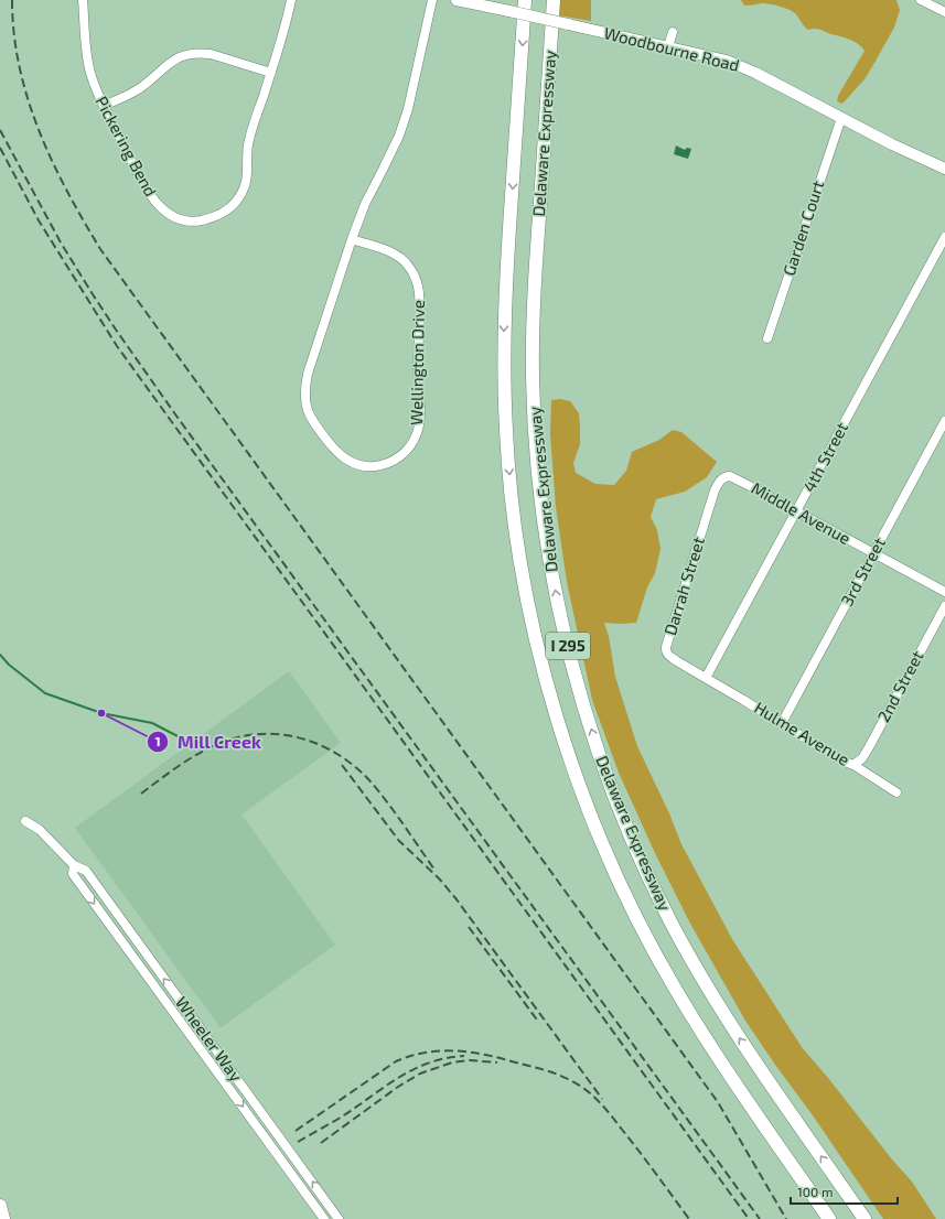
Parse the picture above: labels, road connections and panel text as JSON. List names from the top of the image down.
{
  "streets": {
    "highway": ["Delaware Expressway", "I 295"],
    "main road": ["Woodbourne Road"],
    "street": [
      "Pickering Bend",
      "Garden Court",
      "Wellington Drive",
      "4th Street",
      "Middle Avenue",
      "3rd Street",
      "Darrah Street",
      "2nd Street",
      "Hulme Avenue",
      "Wheeler Way"
    ]
  },
  "crossings": [
    ["Woodbourne Road", "Garden Court"],
    ["4th Street", "Middle Avenue"],
    ["4th Street", "Darrah Street"],
    ["4th Street", "Hulme Avenue"],
    ["Middle Avenue", "3rd Street"],
    ["Middle Avenue", "Darrah Street"],
    ["3rd Street", "Hulme Avenue"],
    ["Darrah Street", "Hulme Avenue"],
    ["2nd Street", "Hulme Avenue"]
  ],
  "places": ["Mill Creek"],
  "scale_bar": "100 m"
}
